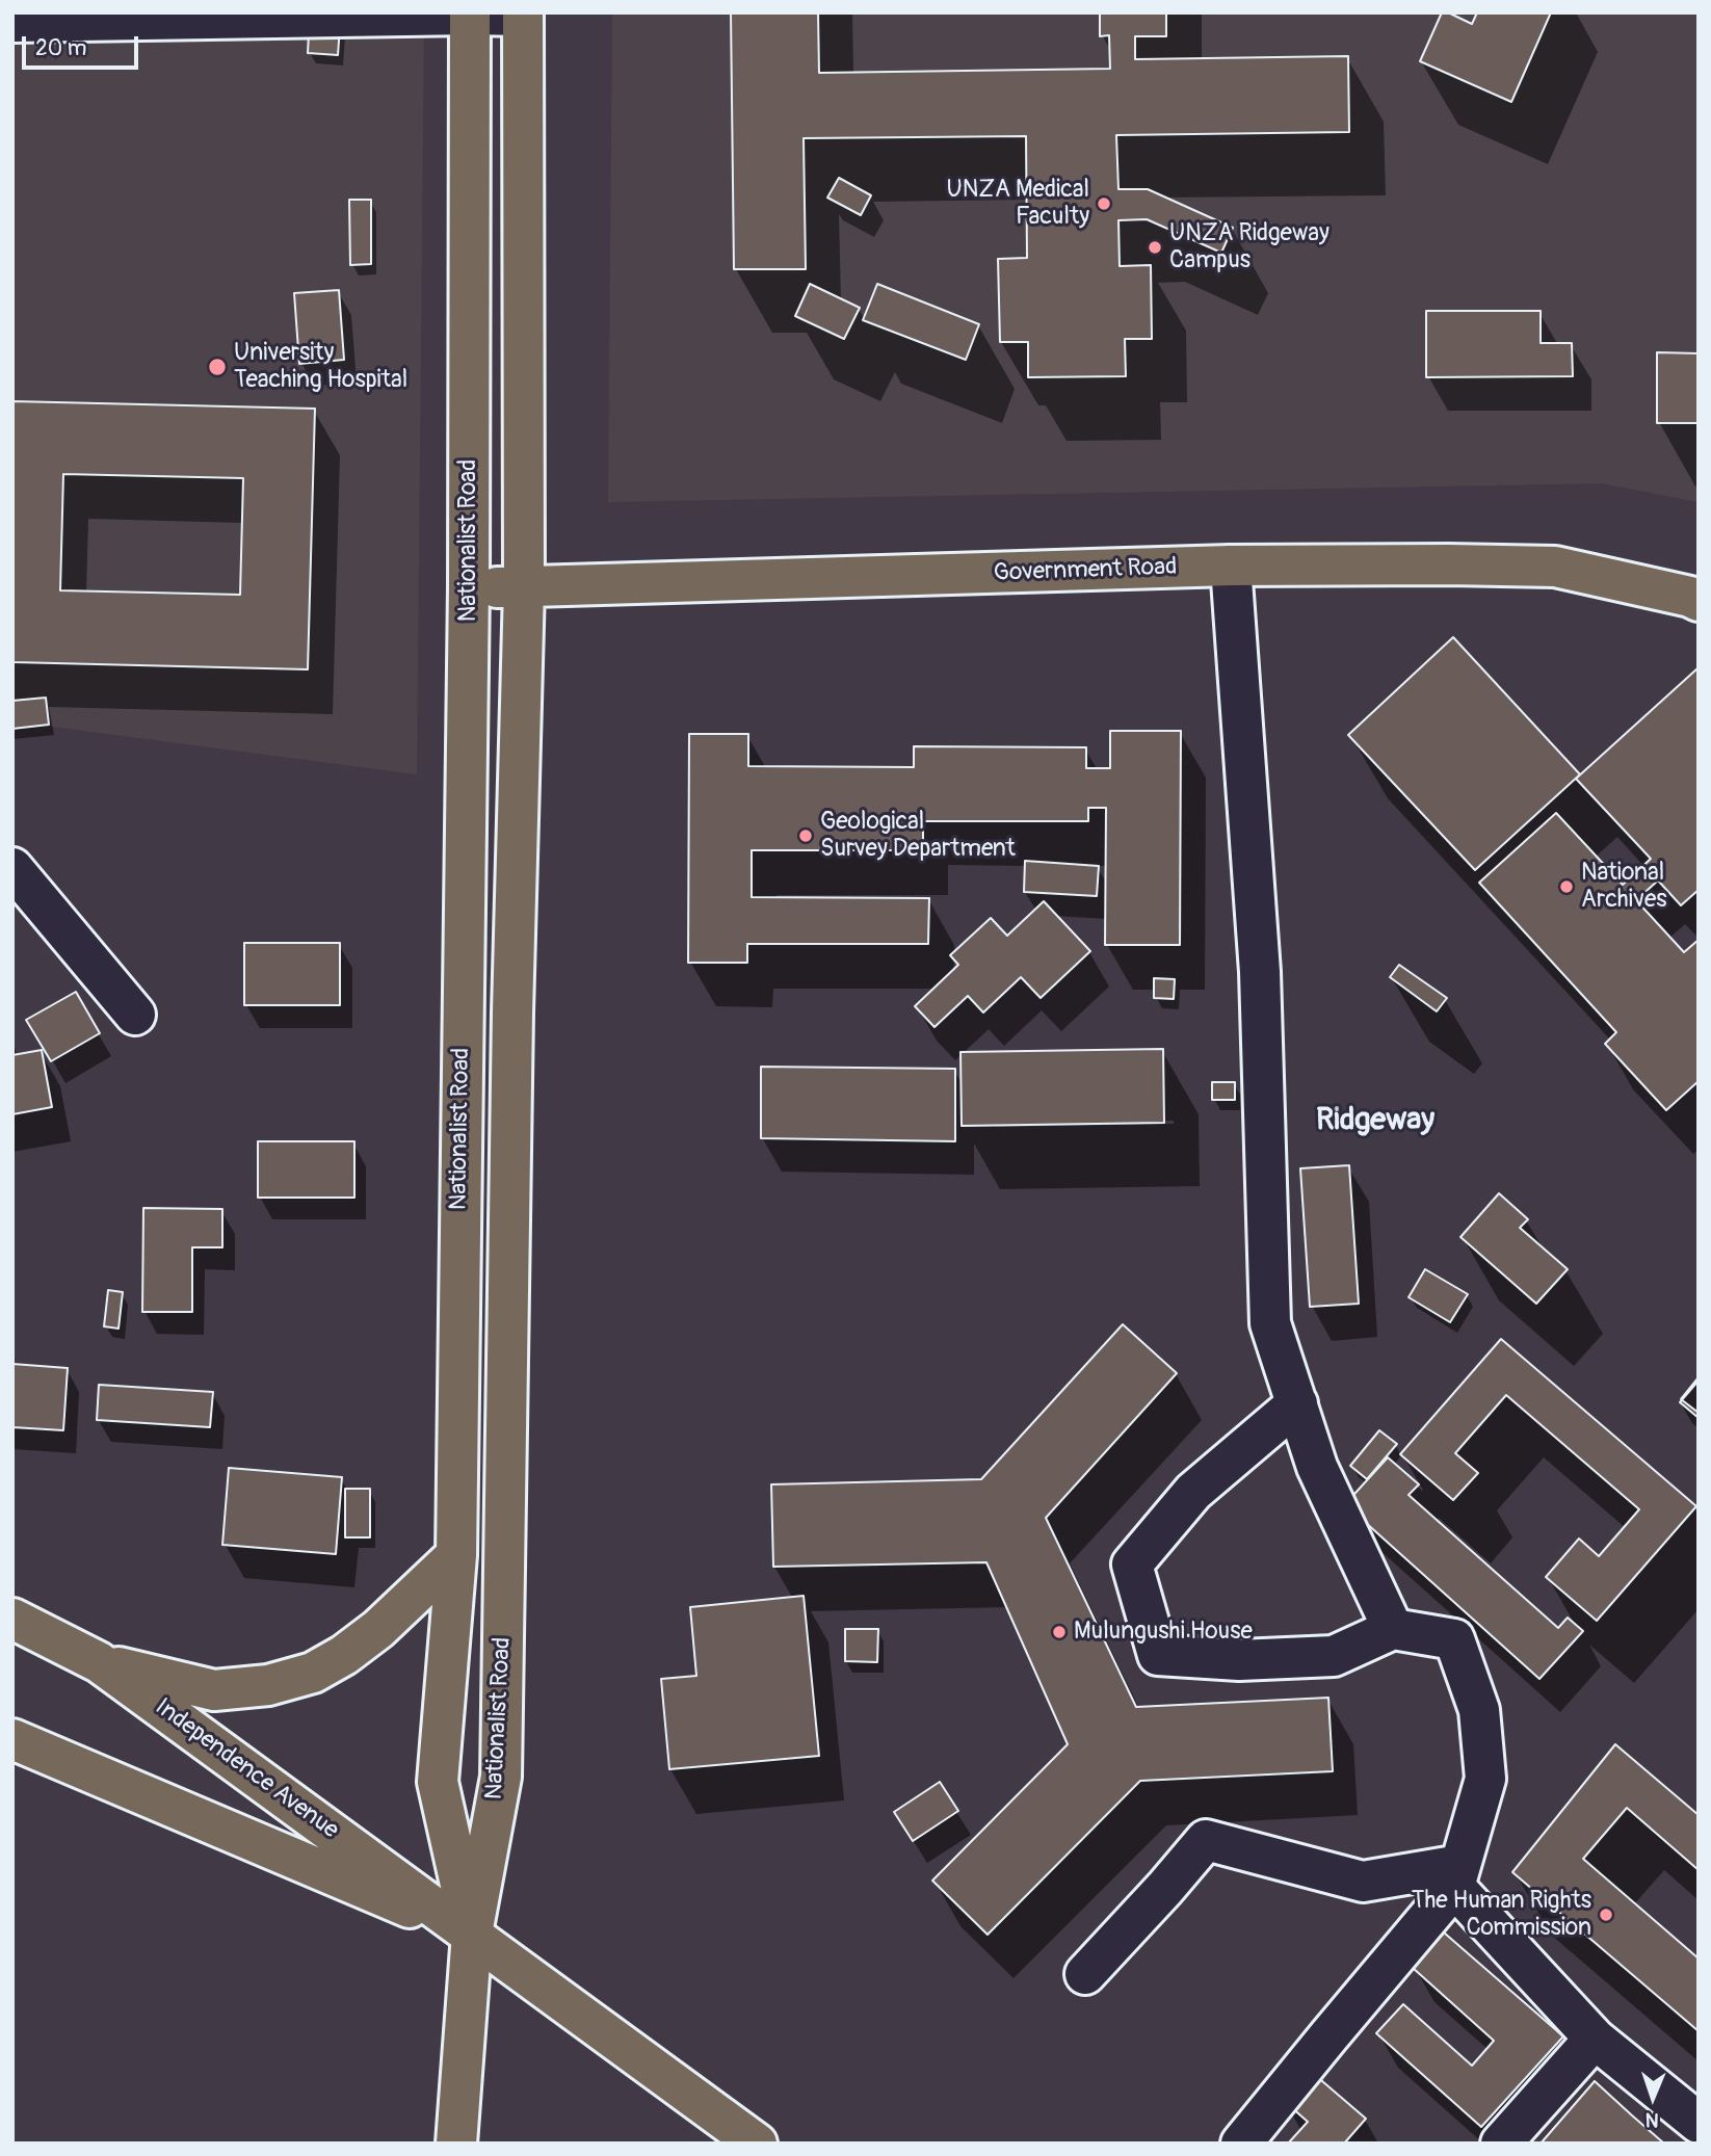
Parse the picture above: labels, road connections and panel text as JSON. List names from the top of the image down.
{
  "streets": {
    "main road": ["Nationalist Road", "Government Road", "Independence Avenue"]
  },
  "crossings": [
    ["Nationalist Road", "Government Road"],
    ["Nationalist Road", "Independence Avenue"]
  ],
  "districts": ["Ridgeway"],
  "places": [
    "UNZA Medical Faculty",
    "UNZA Ridgeway Campus",
    "University Teaching Hospital",
    "Geological Survey Department",
    "National Archives",
    "Mulungushi House",
    "The Human Rights Commission"
  ],
  "scale_bar": "20 m",
  "north": "bottom"
}
